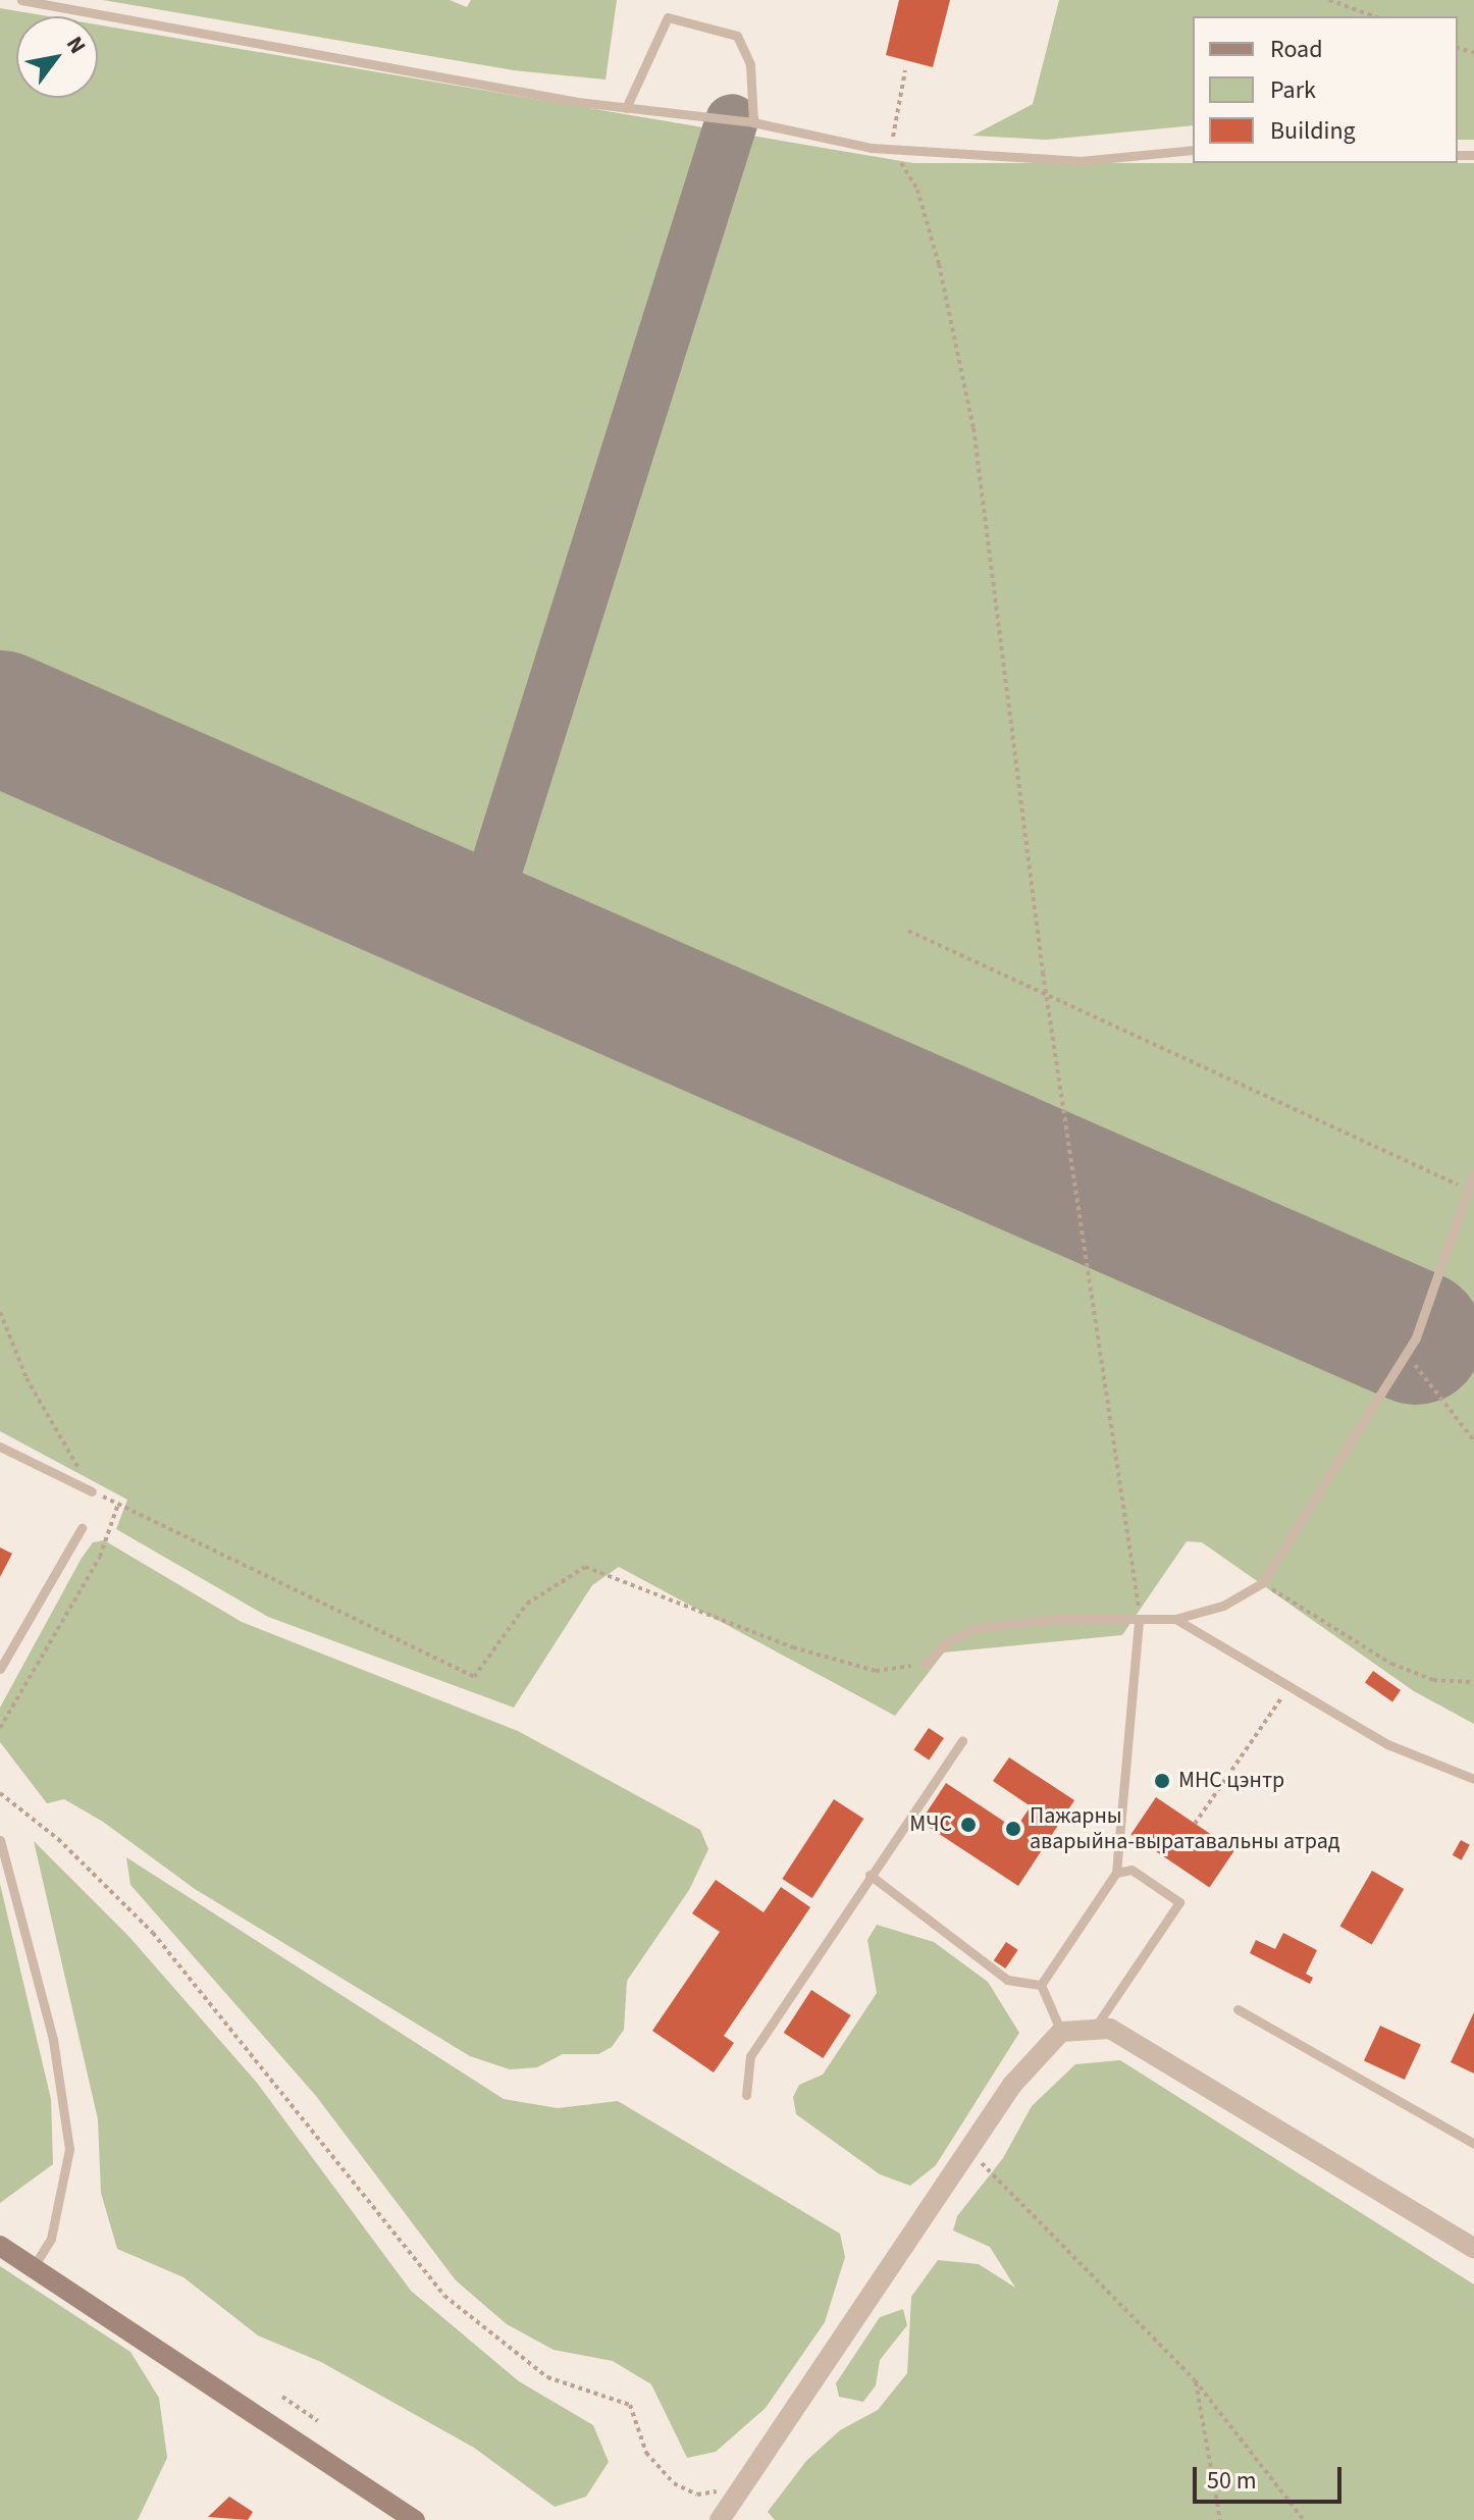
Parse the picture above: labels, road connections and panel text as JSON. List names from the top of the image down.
{
  "places": ["МНС цэнтр", "МЧС", "Пажарны аварыйна-выратавальны атрад"],
  "legend": ["Road", "Park", "Building"],
  "scale_bar": "50 m",
  "north": "top right"
}
